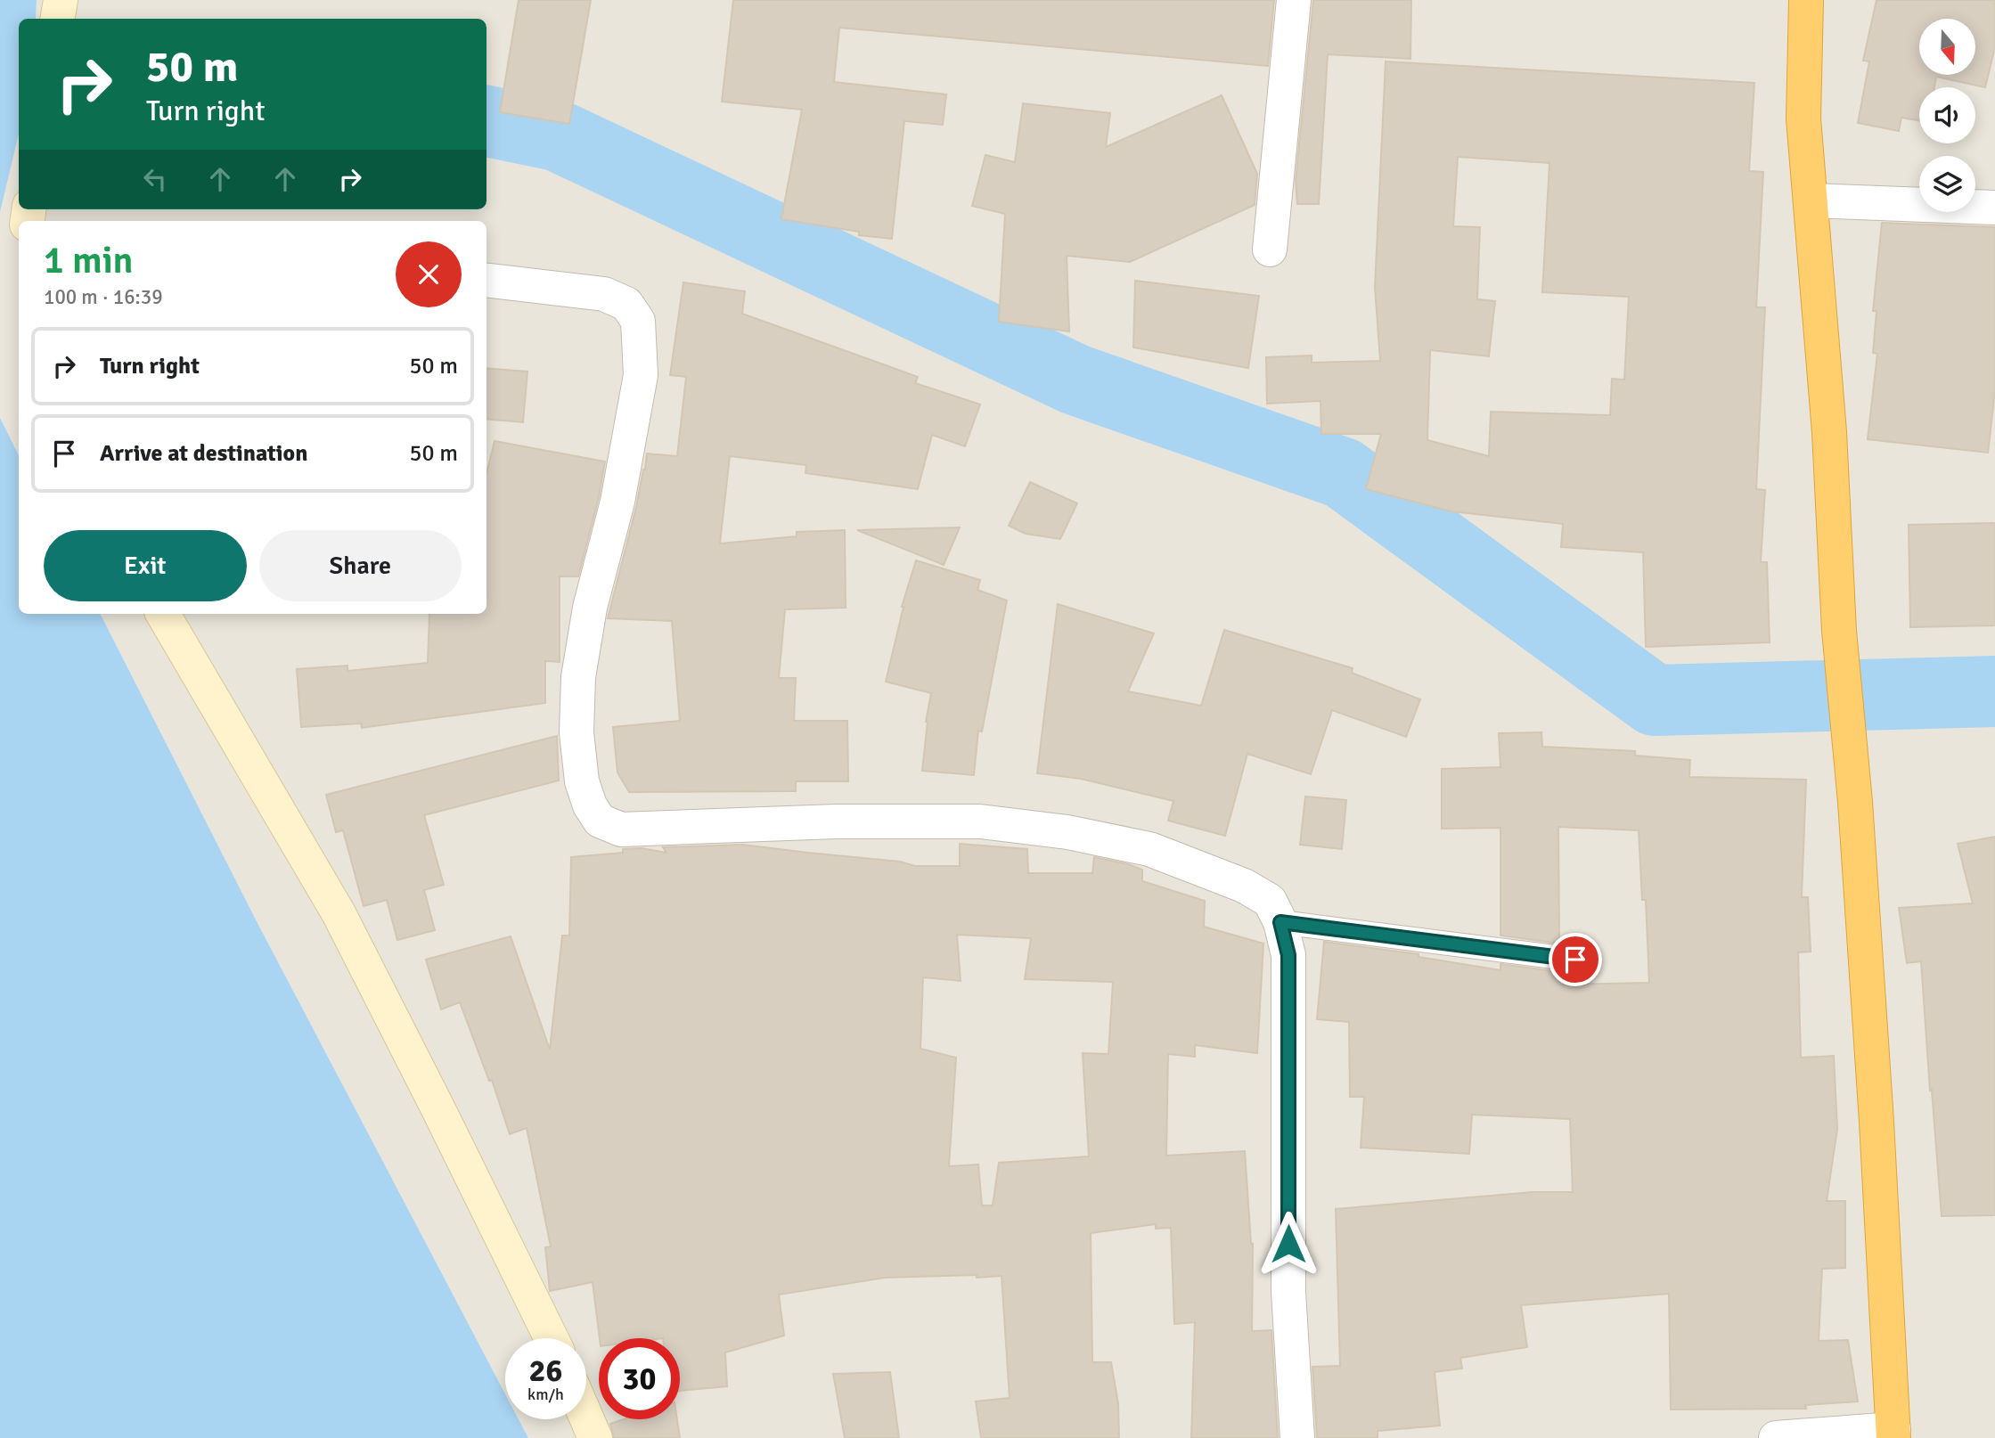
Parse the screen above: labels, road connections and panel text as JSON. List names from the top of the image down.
{
  "north": "bottom",
  "page": {
    "turn": ["50 m", "Turn right"],
    "heading": ["1 min", "100 m · 16:39"],
    "list": [
      {
        "name": "Turn right",
        "value": "50 m"
      },
      {
        "name": "Arrive at destination",
        "value": "50 m"
      }
    ],
    "buttons": ["Exit", "Share"],
    "speed": "26 km/h",
    "limit": "30"
  }
}
